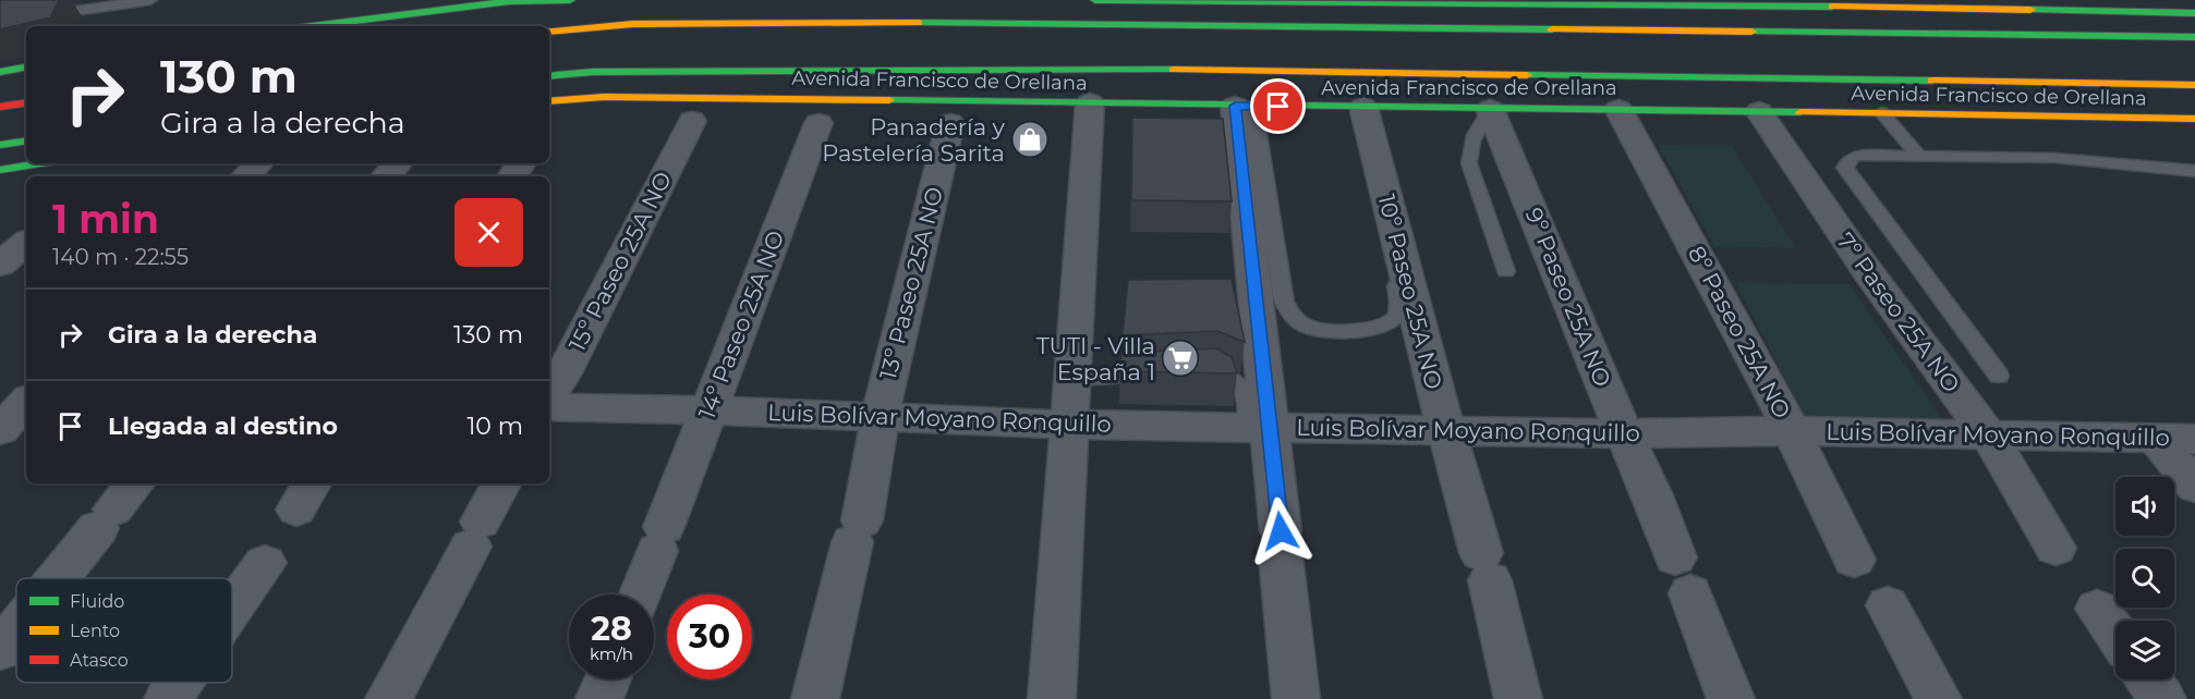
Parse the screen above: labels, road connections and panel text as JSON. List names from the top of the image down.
{
  "streets": {
    "main road": ["Avenida Francisco de Orellana"],
    "street": [
      "15º Paseo 25A NO",
      "13º Paseo 25A NO",
      "10º Paseo 25A NO",
      "9º Paseo 25A NO",
      "7º Paseo 25A NO",
      "14º Paseo 25A NO",
      "8º Paseo 25A NO",
      "Luis Bolívar Moyano Ronquillo"
    ]
  },
  "crossings": [
    ["Avenida Francisco de Orellana", "10º Paseo 25A NO"],
    ["Avenida Francisco de Orellana", "9º Paseo 25A NO"],
    ["Avenida Francisco de Orellana", "7º Paseo 25A NO"],
    ["Avenida Francisco de Orellana", "8º Paseo 25A NO"],
    ["13º Paseo 25A NO", "Luis Bolívar Moyano Ronquillo"],
    ["10º Paseo 25A NO", "Luis Bolívar Moyano Ronquillo"],
    ["9º Paseo 25A NO", "Luis Bolívar Moyano Ronquillo"],
    ["7º Paseo 25A NO", "Luis Bolívar Moyano Ronquillo"],
    ["14º Paseo 25A NO", "Luis Bolívar Moyano Ronquillo"],
    ["8º Paseo 25A NO", "Luis Bolívar Moyano Ronquillo"]
  ],
  "places": {
    "shop": ["Panadería y Pastelería Sarita"],
    "supermarket": ["TUTI - Villa España 1"]
  },
  "legend": ["Fluido", "Lento", "Atasco"],
  "page": {
    "turn": ["130 m", "Gira a la derecha"],
    "heading": ["1 min", "140 m · 22:55"],
    "list": [
      {
        "name": "Gira a la derecha",
        "value": "130 m"
      },
      {
        "name": "Llegada al destino",
        "value": "10 m"
      }
    ],
    "speed": "28 km/h",
    "limit": "30"
  }
}
